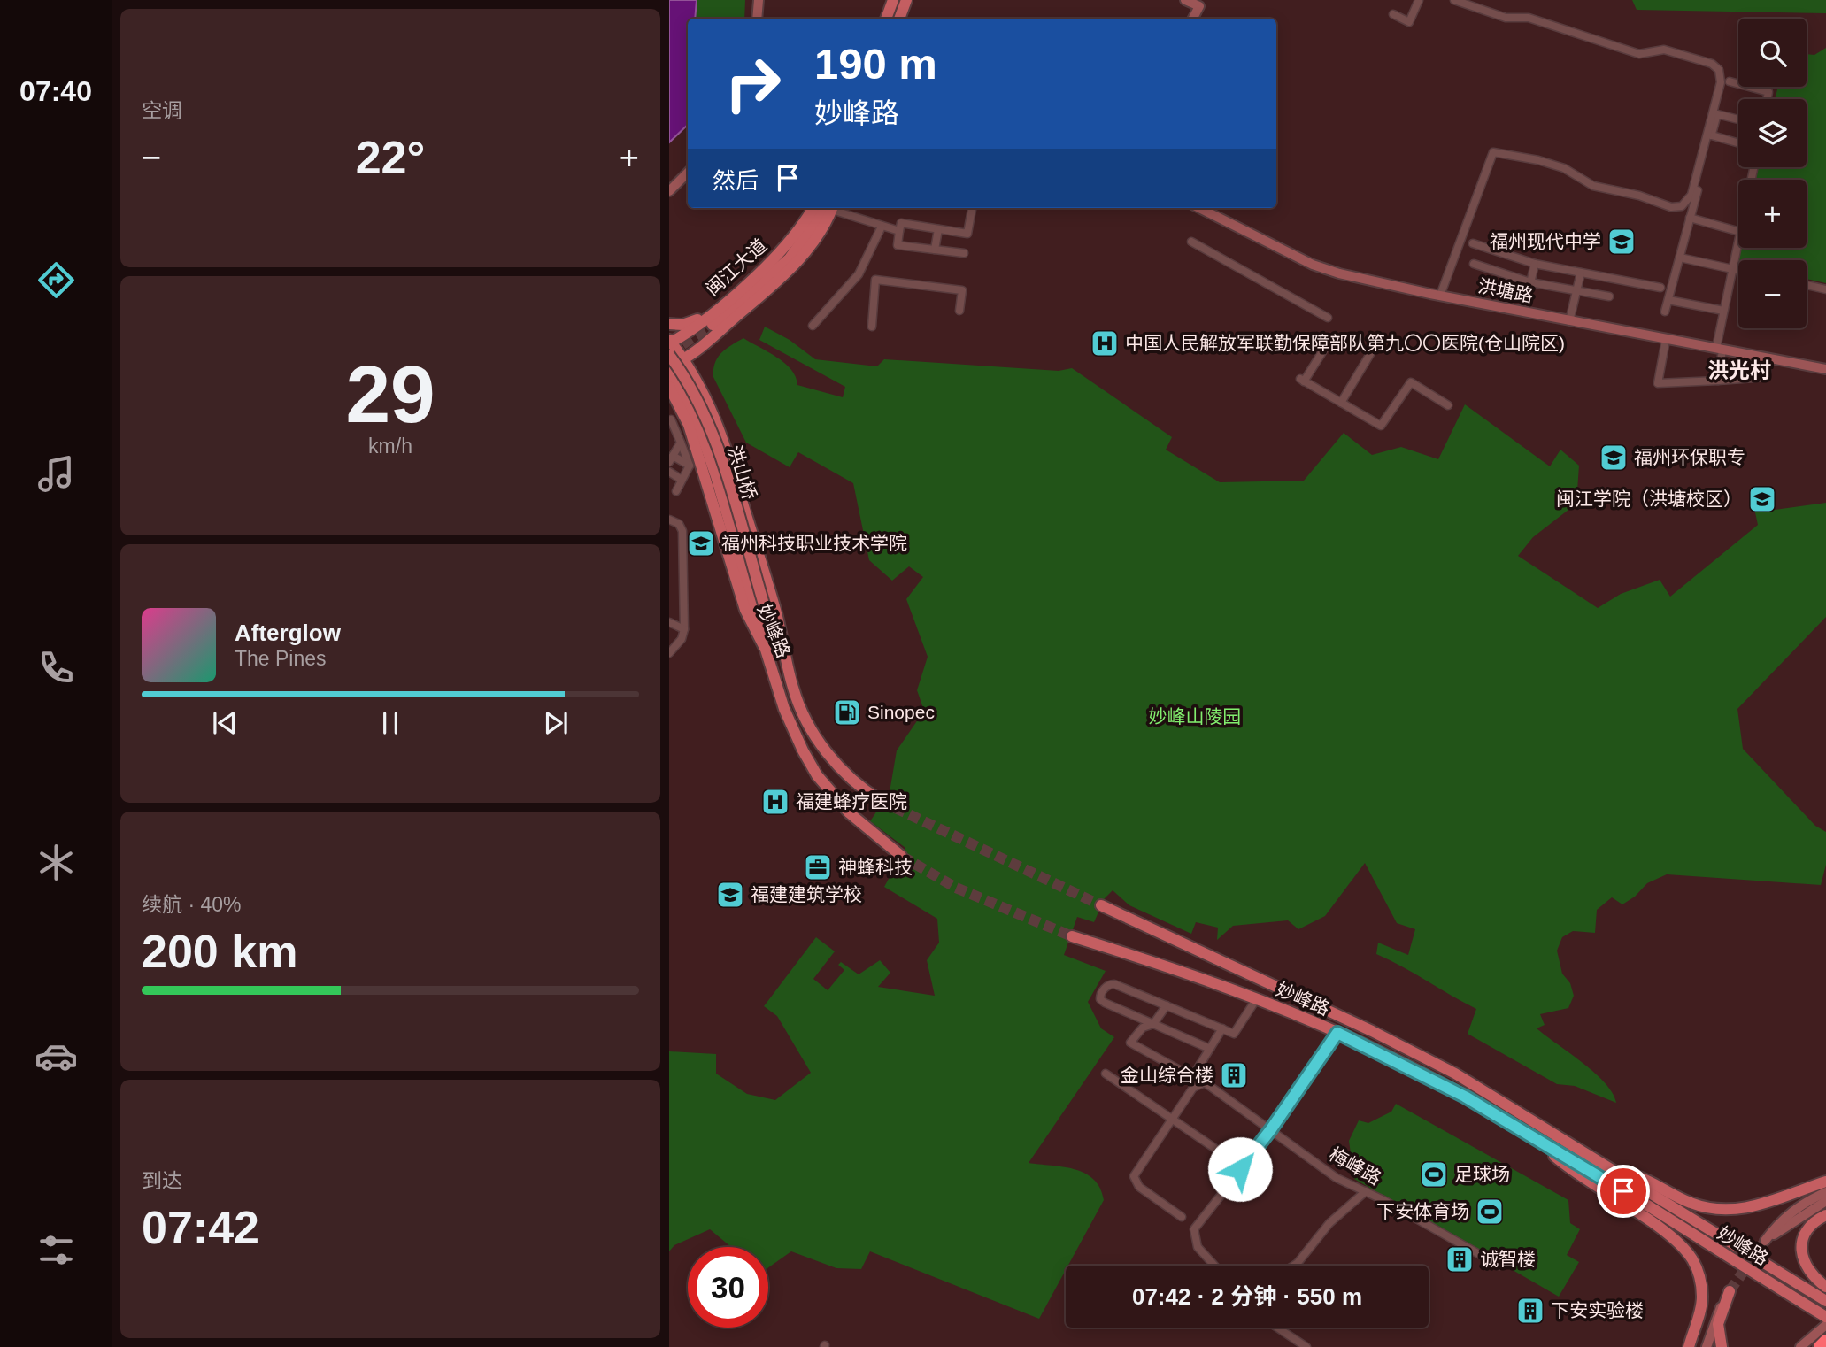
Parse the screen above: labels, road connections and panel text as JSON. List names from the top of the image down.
{
  "streets": {
    "main road": ["闽江大道", "洪山桥", "妙峰路"],
    "street": ["洪塘路", "梅峰路"]
  },
  "crossings": [
    ["闽江大道", "妙峰路"]
  ],
  "districts": ["洪光村"],
  "parks": ["妙峰山陵园"],
  "places": {
    "school or university": [
      "福州现代中学",
      "福州环保职专",
      "闽江学院（洪塘校区）",
      "福州科技职业技术学院",
      "福建建筑学校"
    ],
    "hospital": ["中国人民解放军联勤保障部队第九〇〇医院(仓山院区)", "福建蜂疗医院"],
    "fuel station": ["Sinopec"],
    "office": ["神蜂科技"],
    "building": ["金山综合楼", "诚智楼", "下安实验楼"],
    "sports": ["足球场", "下安体育场"]
  },
  "page": {
    "tabs": "07:40",
    "tile": [
      "空调",
      ["29", "km/h"],
      ["续航 · 40%", "200 km"],
      ["到达", "07:42"]
    ],
    "map_buttons": ["+", "−"],
    "turn": ["190 m", "妙峰路"],
    "heat": ["−", "22°", "+"],
    "then": "然后",
    "song": ["Afterglow", "The Pines"],
    "limit": "30",
    "trip": "07:42 · 2 分钟 · 550 m"
  }
}
